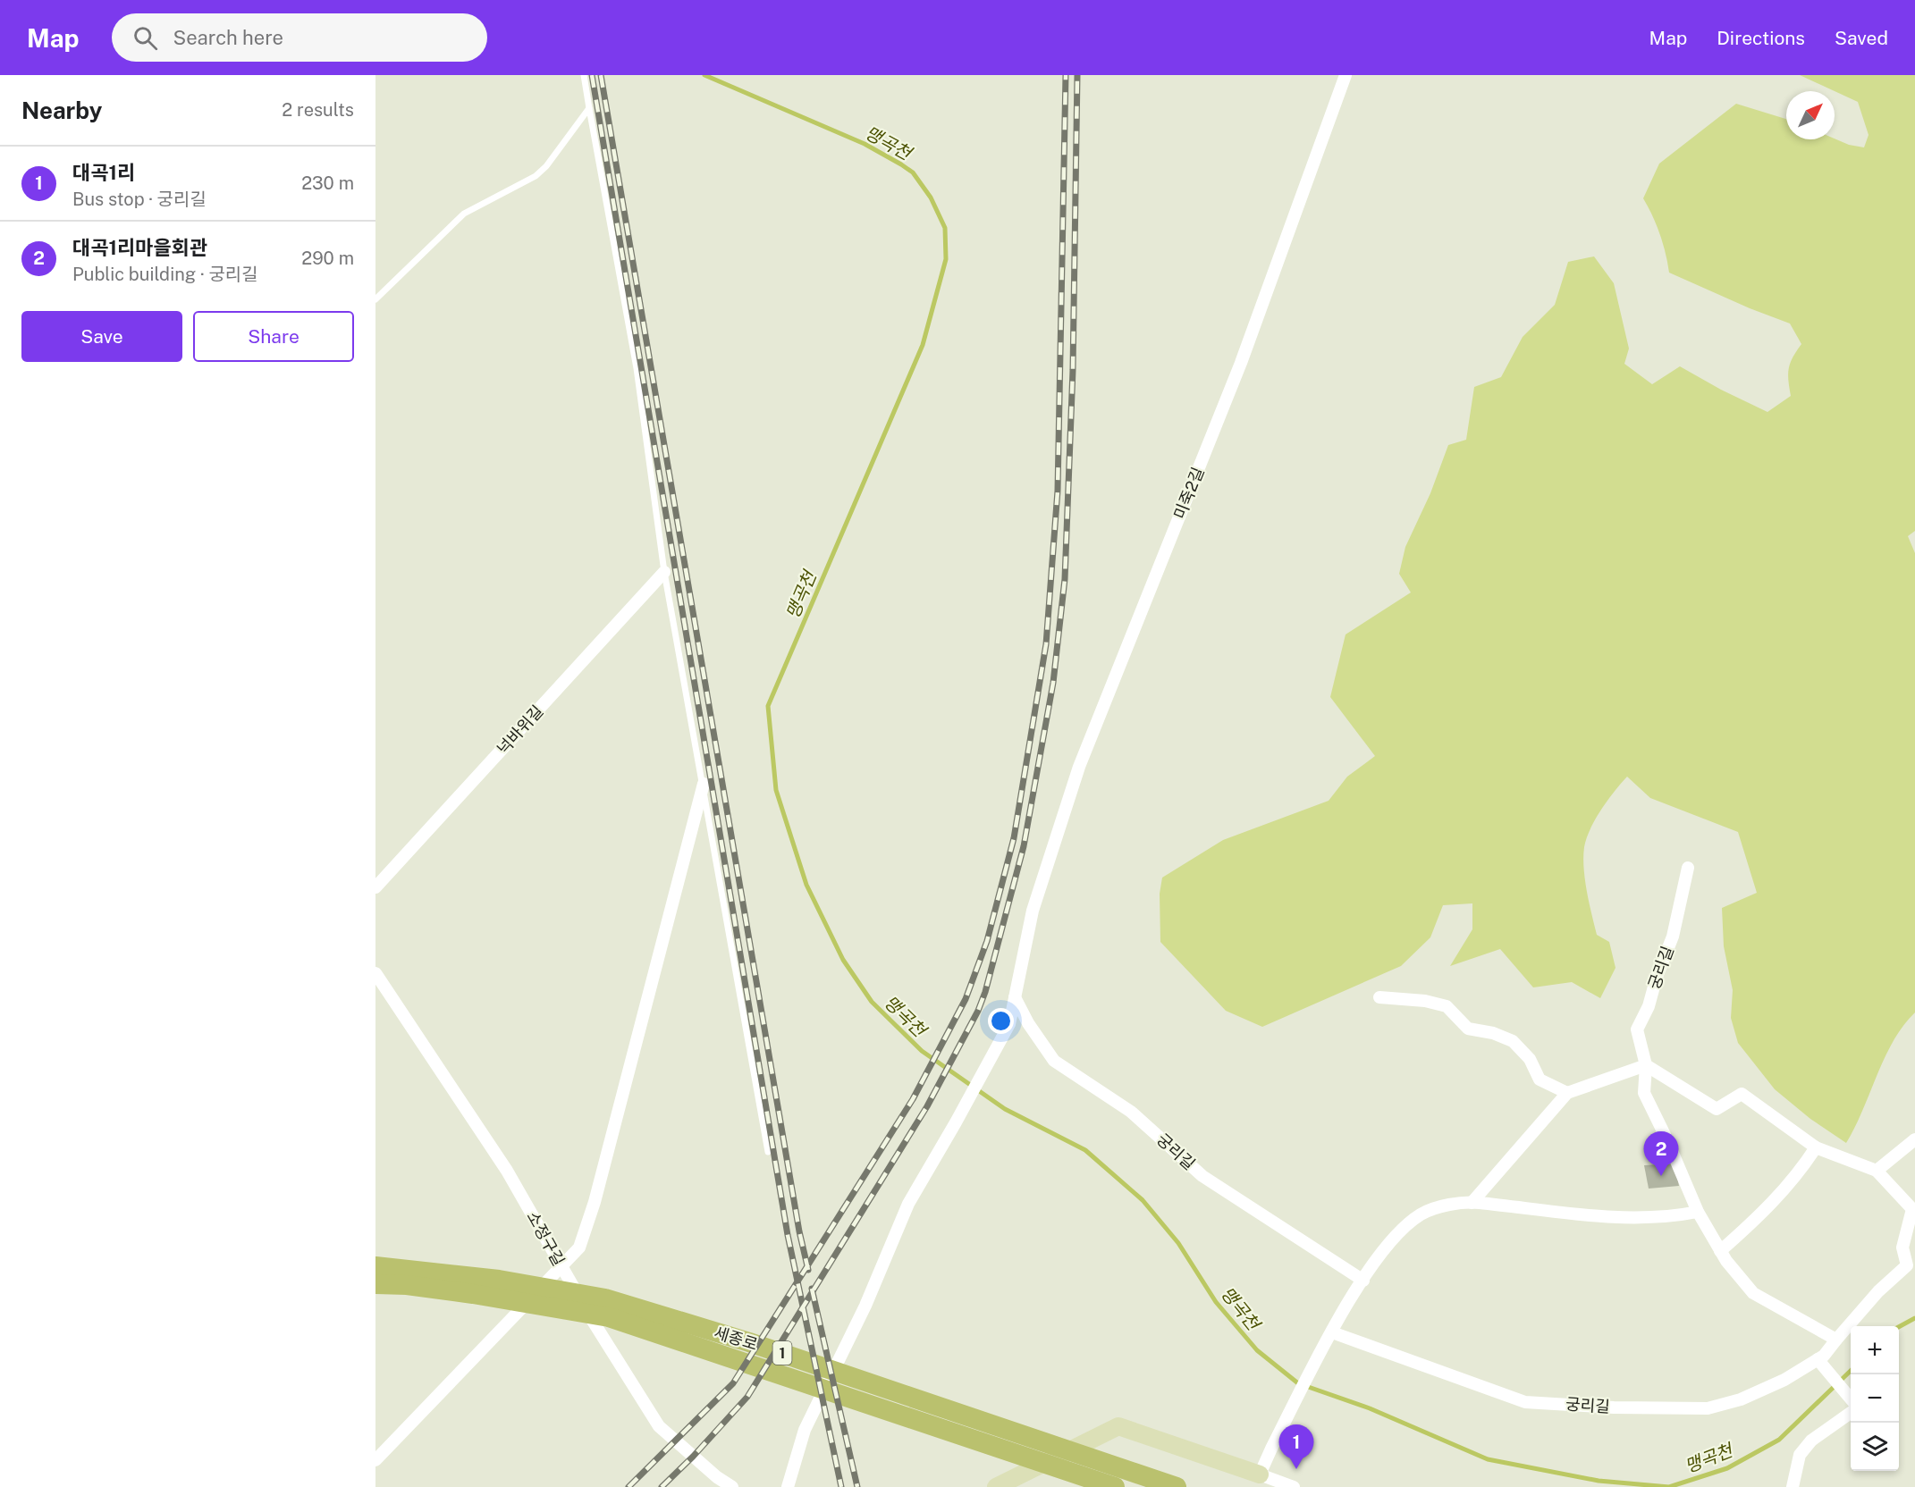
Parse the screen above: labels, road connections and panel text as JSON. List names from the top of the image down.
{
  "streets": {
    "main road": ["세종로", "1"],
    "street": [
      "미죽2길",
      "넉바위길",
      "궁리길",
      "소정구길"
    ]
  },
  "crossings": [
    ["미죽2길", "궁리길"]
  ],
  "water": ["맹곡천"],
  "north": "top right",
  "page": {
    "header": "Map",
    "search": "Search here",
    "nav": ["Map", "Directions", "Saved"],
    "heading": ["Nearby", "2 results"],
    "list": [
      {
        "mark": "1",
        "name": "대곡1리",
        "note": "Bus stop · 궁리길",
        "value": "230 m"
      },
      {
        "mark": "2",
        "name": "대곡1리마을회관",
        "note": "Public building · 궁리길",
        "value": "290 m"
      }
    ],
    "buttons": ["Save", "Share"],
    "pins": ["2", "1"],
    "map_buttons": ["+", "−"]
  }
}
